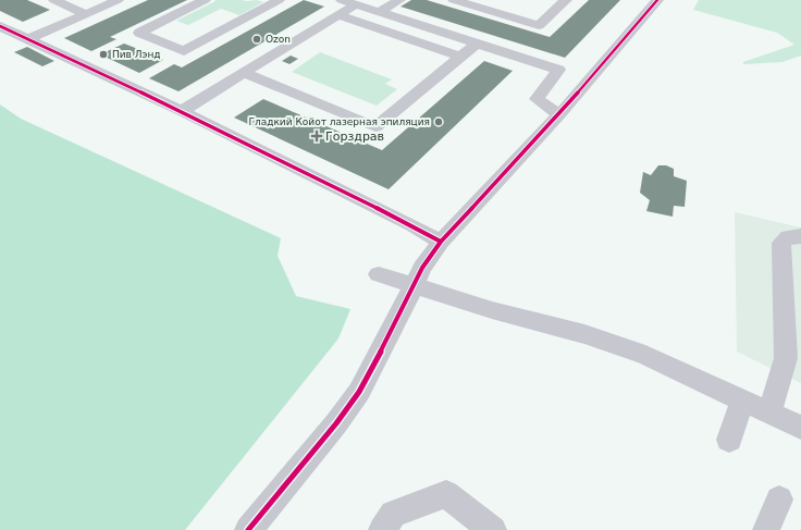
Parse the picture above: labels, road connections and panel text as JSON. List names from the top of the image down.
{
  "places": {
    "other": ["Ozon", "Пив Лэнд", "Гладкий Койот лазерная эпиляция"],
    "health": ["Горздрав"]
  }
}
